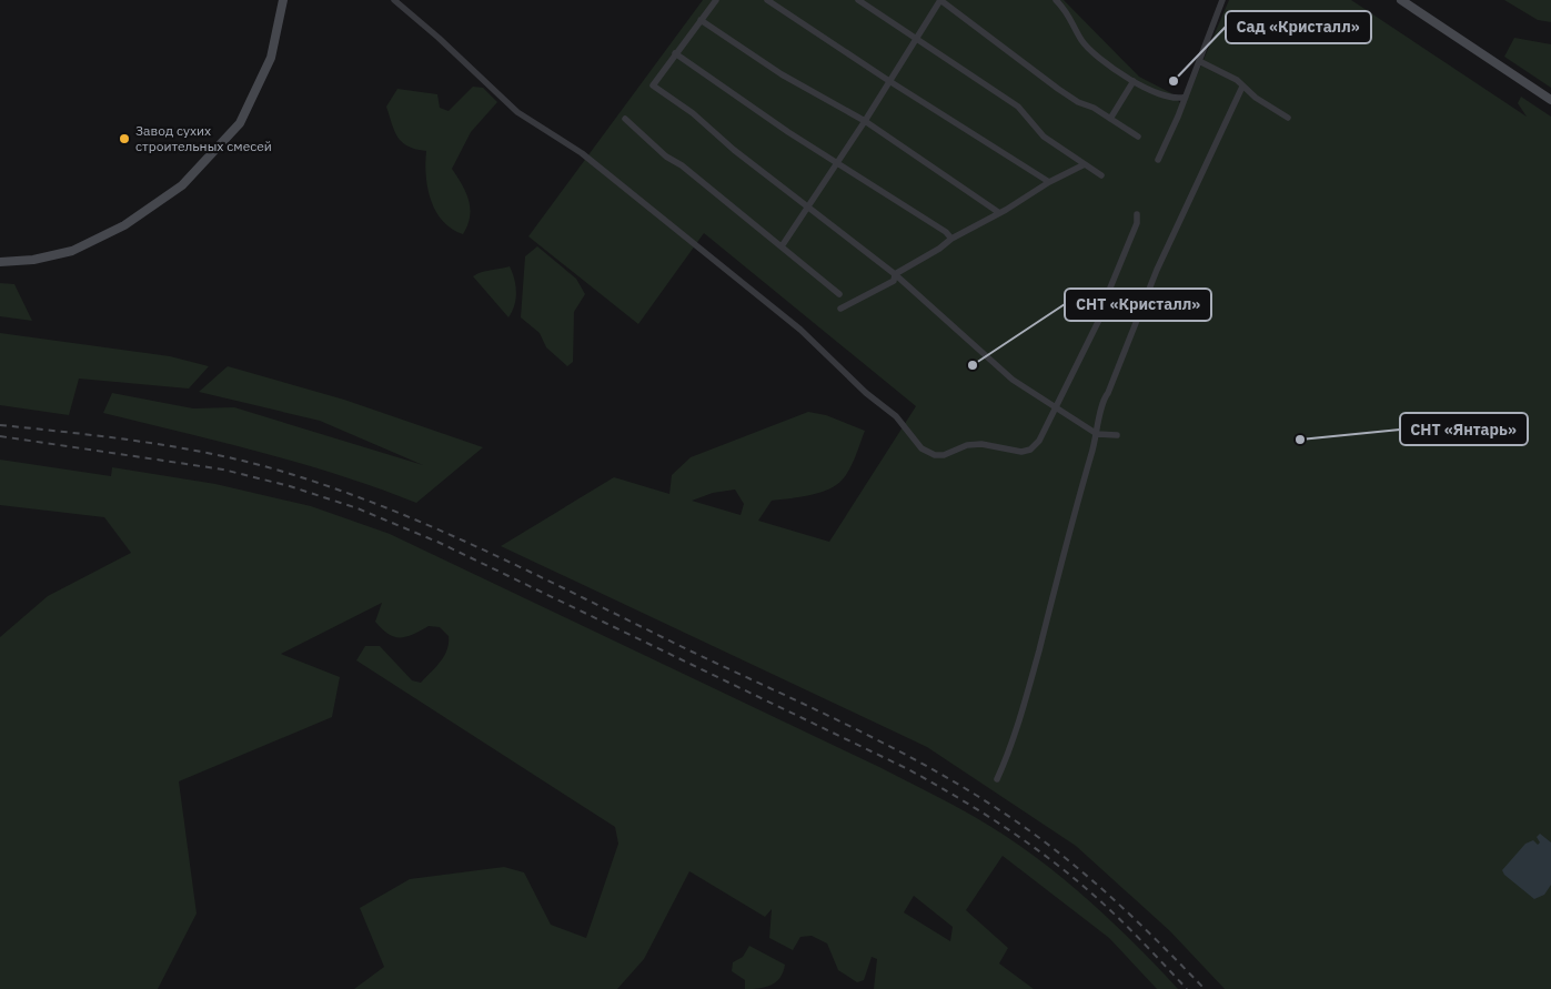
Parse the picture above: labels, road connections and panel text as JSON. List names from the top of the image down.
{
  "places": [
    "Сад «Кристалл»",
    "Завод сухих строительных смесей",
    "СНТ «Кристалл»",
    "СНТ «Янтарь»"
  ]
}
